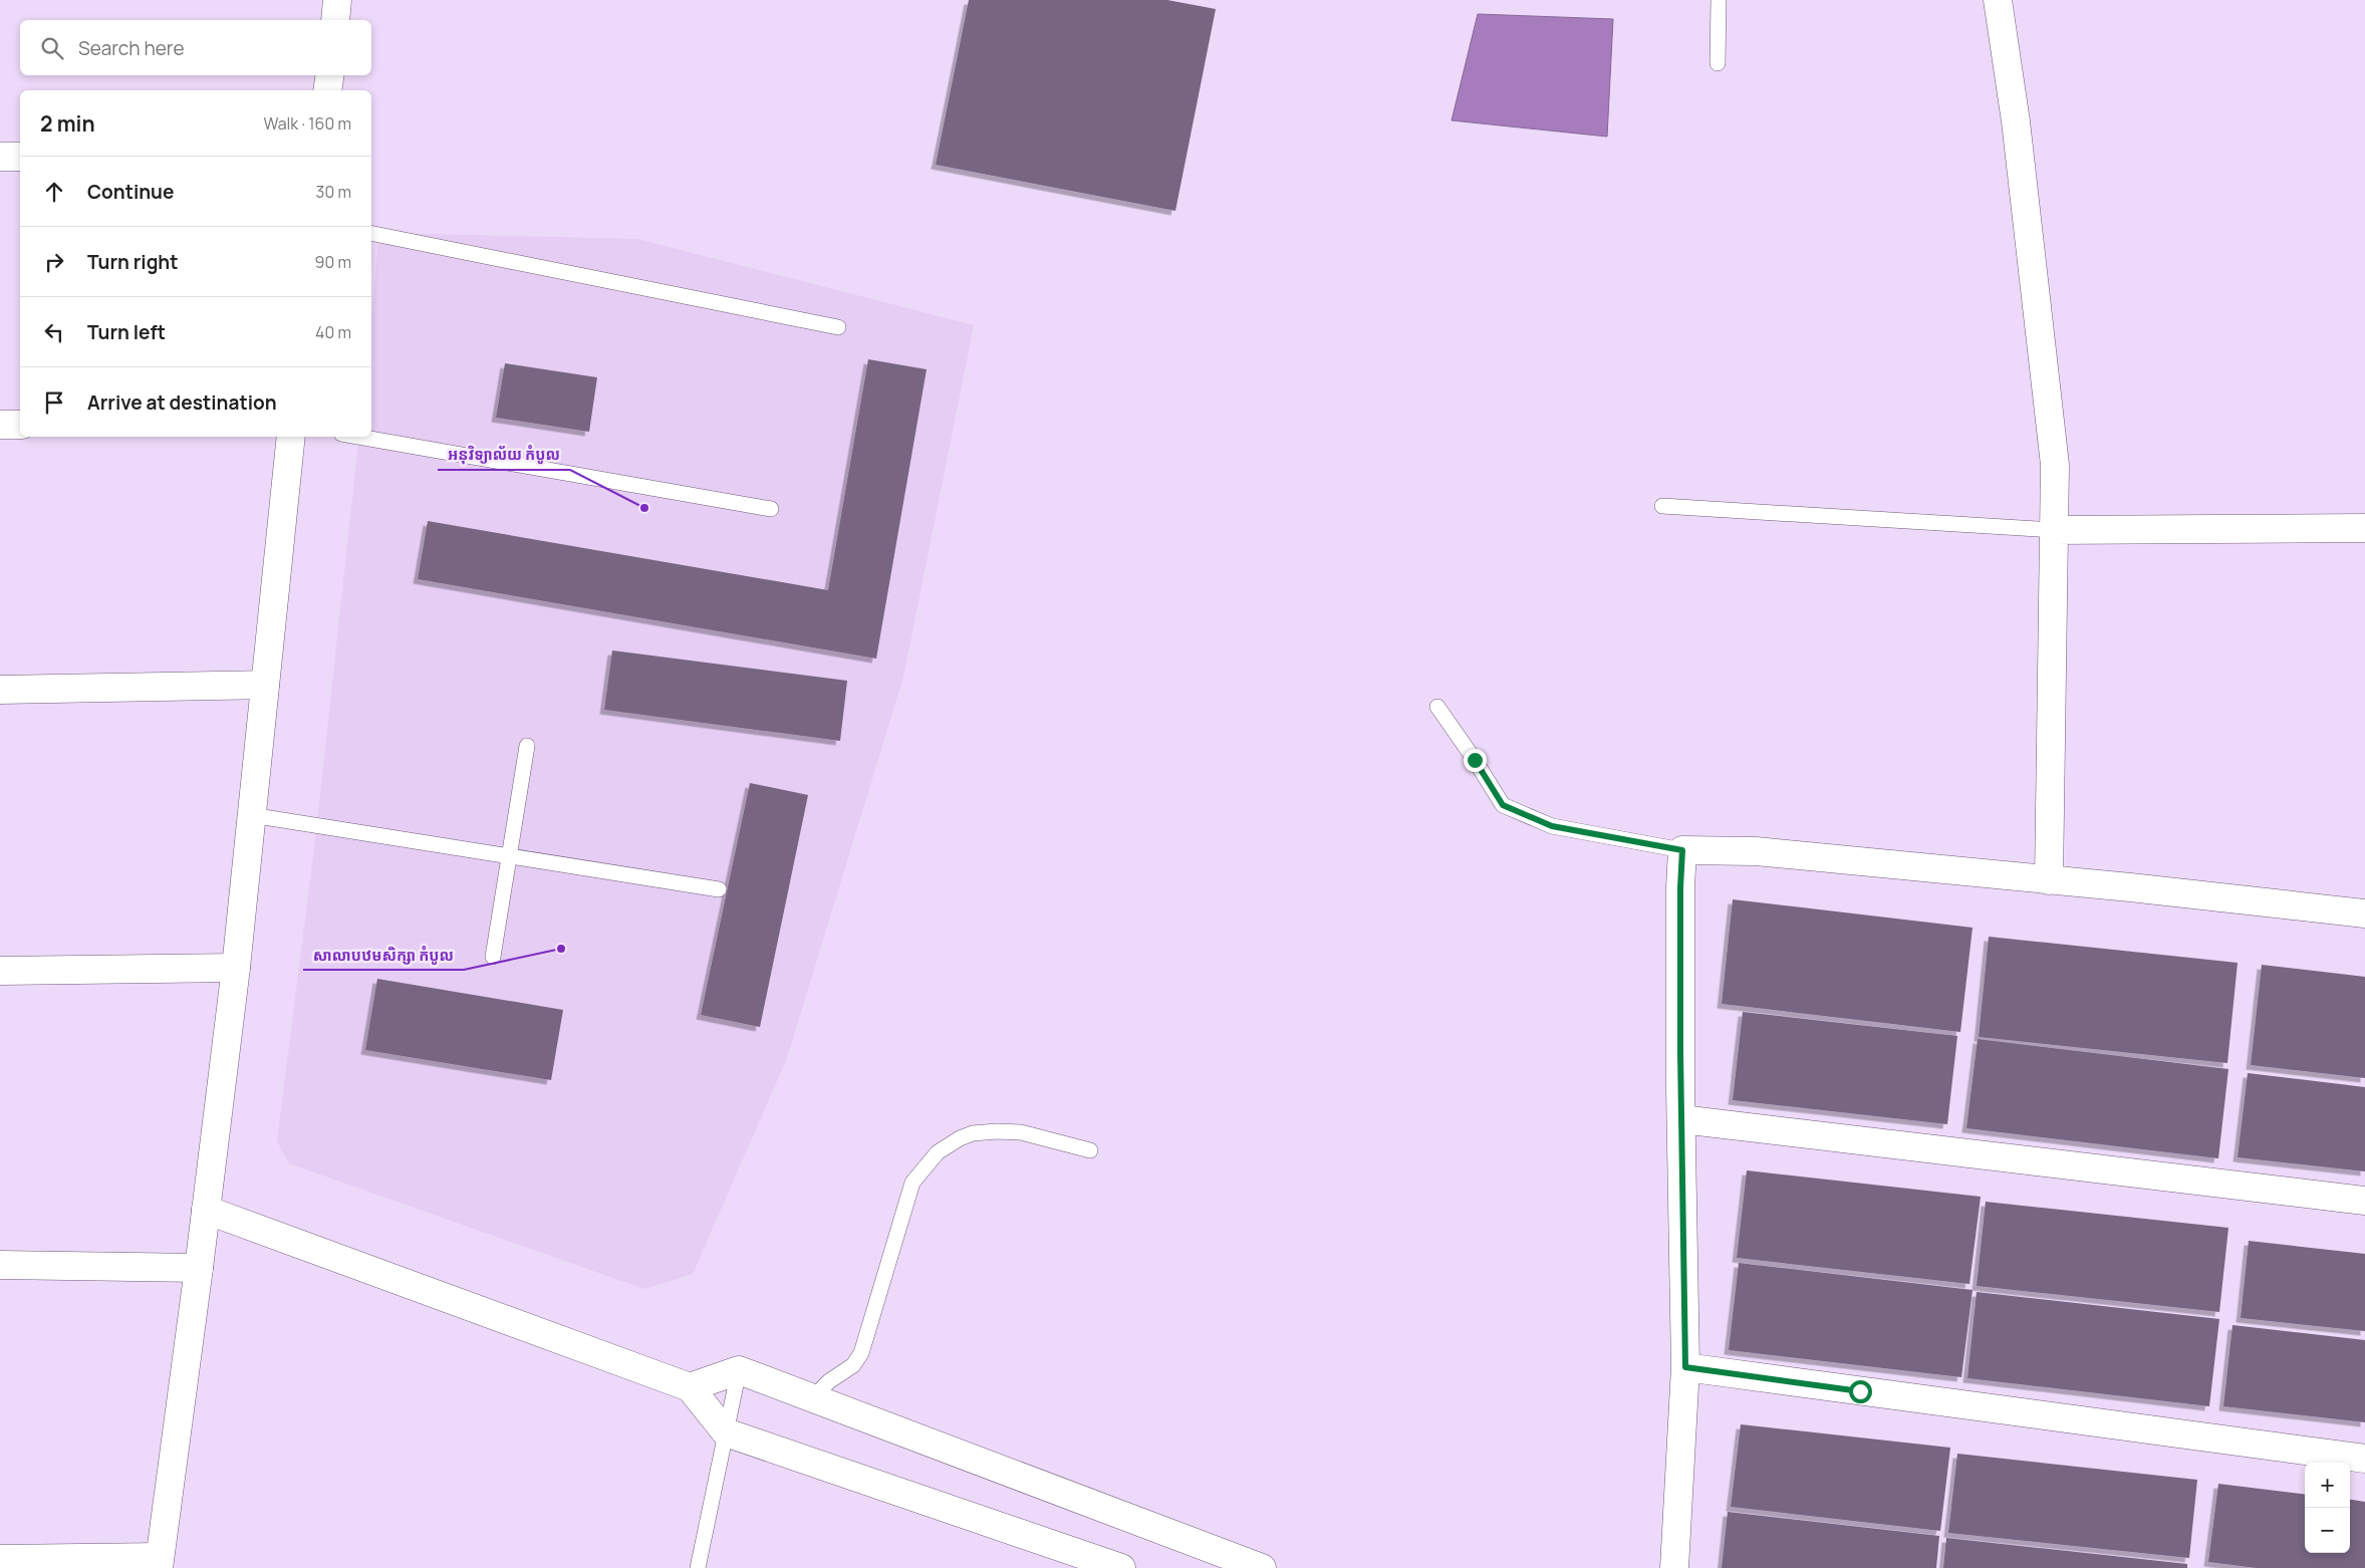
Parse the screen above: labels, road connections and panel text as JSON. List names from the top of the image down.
{
  "places": ["អនុវិទ្យាល័យ កំបូល", "សាលាបឋមសិក្សា កំបូល"],
  "page": {
    "search": "Search here",
    "heading": ["2 min", "Walk · 160 m"],
    "list": [
      ["Continue", "30 m"],
      ["Turn right", "90 m"],
      ["Turn left", "40 m"],
      "Arrive at destination"
    ],
    "map_buttons": ["+", "−"]
  }
}
